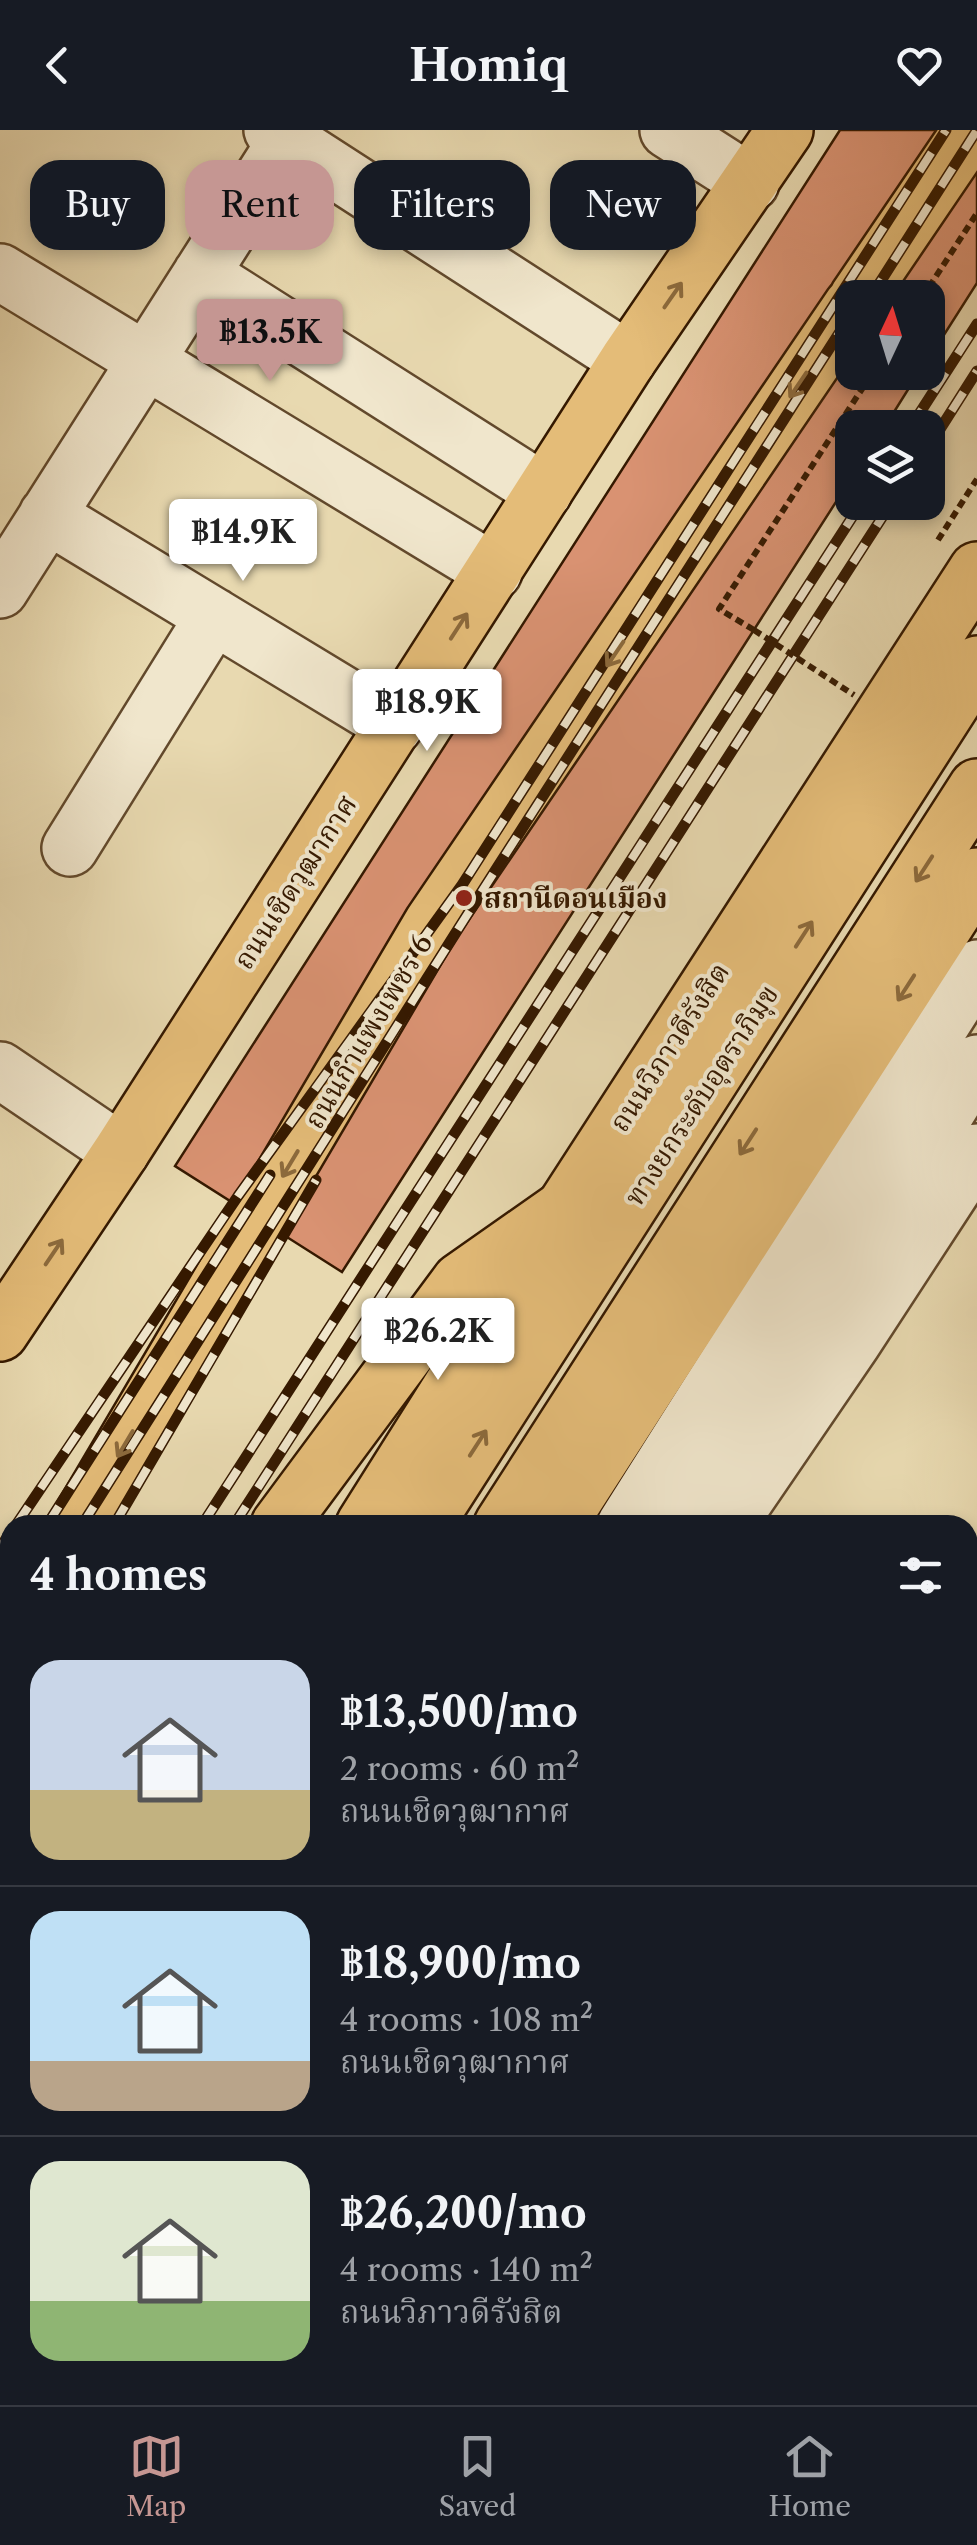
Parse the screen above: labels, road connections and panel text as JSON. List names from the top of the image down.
{
  "streets": {
    "main road": [
      "ถนนเชิดวุฒากาศ",
      "ถนนกำแพงเพชร 6",
      "ถนนวิภาวดีรังสิต",
      "ทางยกระดับอุตราภิมุข"
    ]
  },
  "places": ["สถานีดอนเมือง"],
  "north": "top",
  "page": {
    "header": "Homiq",
    "chip": [
      "Buy",
      "Rent",
      "Filters",
      "New"
    ],
    "price": [
      "฿13.5K",
      "฿14.9K",
      "฿18.9K",
      "฿26.2K"
    ],
    "heading": "4 homes",
    "list": [
      {
        "name": "฿13,500/mo",
        "note": "2 rooms · 60 m² · ถนนเชิดวุฒากาศ"
      },
      {
        "name": "฿18,900/mo",
        "note": "4 rooms · 108 m² · ถนนเชิดวุฒากาศ"
      },
      {
        "name": "฿26,200/mo",
        "note": "4 rooms · 140 m² · ถนนวิภาวดีรังสิต"
      }
    ],
    "tabs": ["Map", "Saved", "Home"]
  }
}
